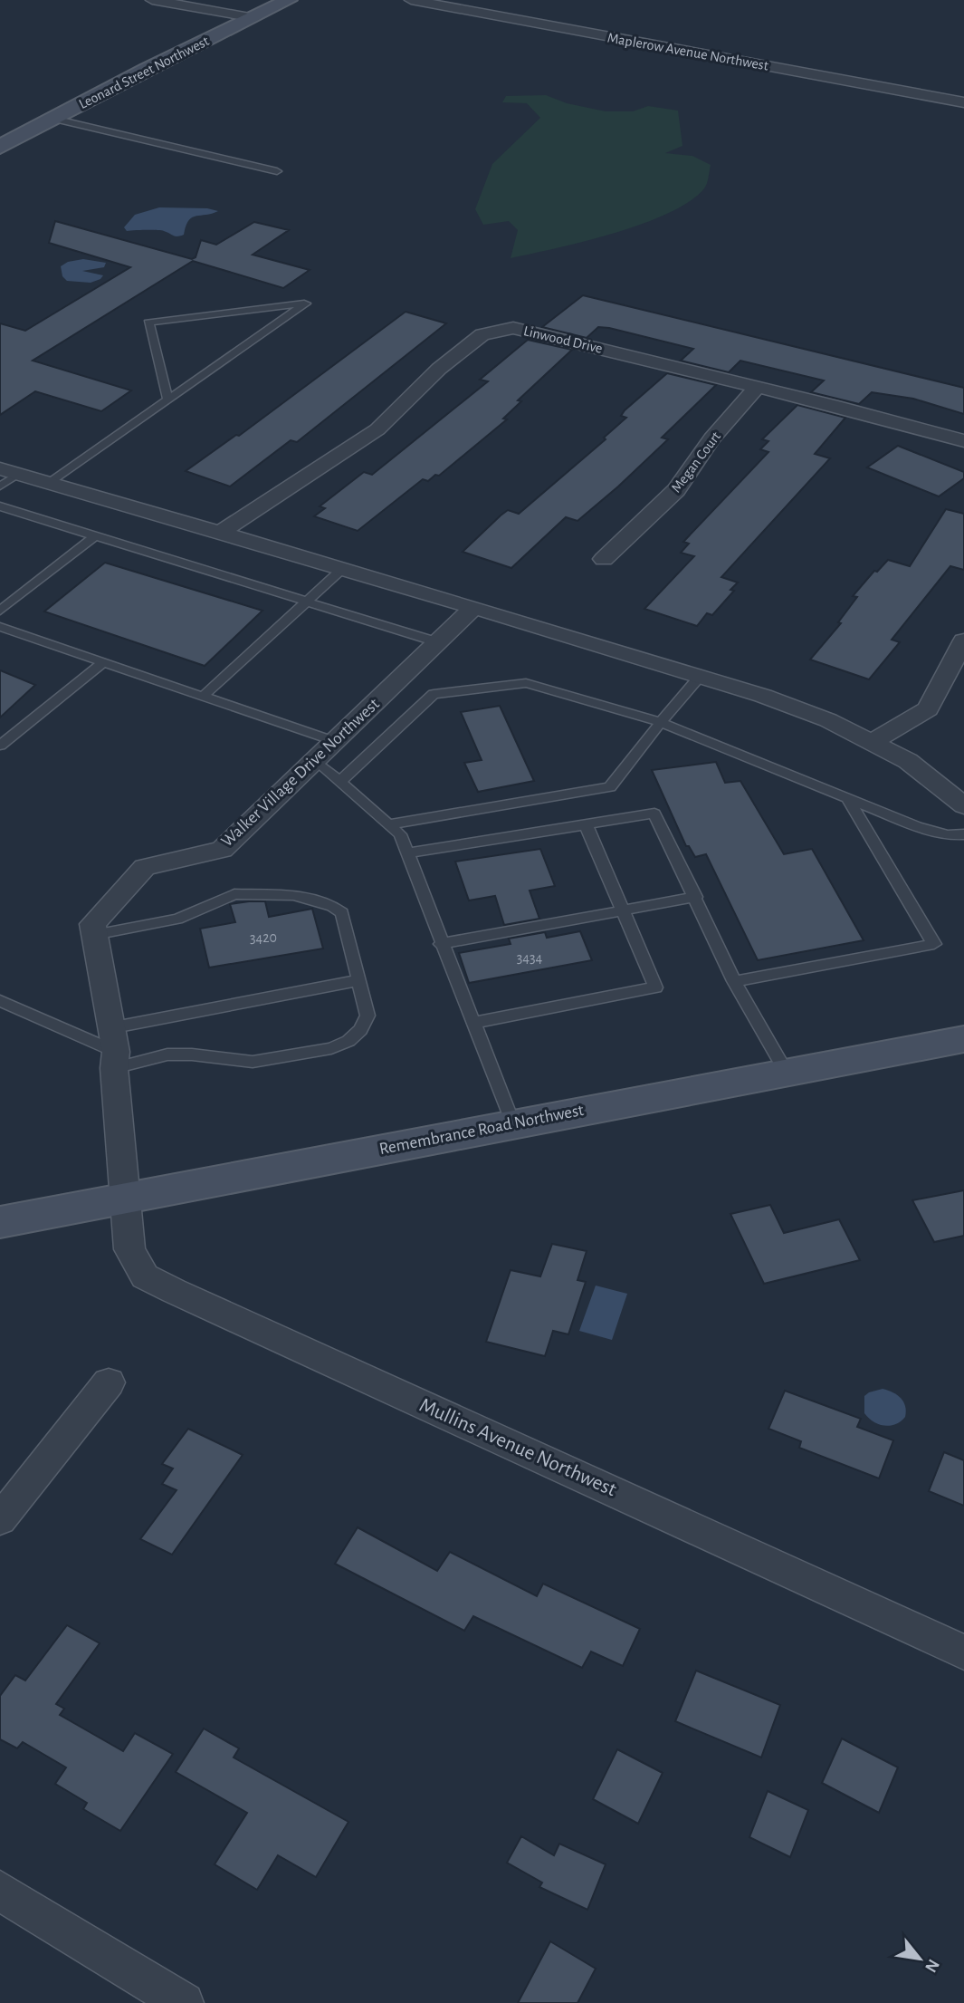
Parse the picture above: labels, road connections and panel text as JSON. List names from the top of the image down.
{
  "streets": {
    "main road": ["Leonard Street Northwest", "Remembrance Road Northwest"],
    "street": [
      "Maplerow Avenue Northwest",
      "Linwood Drive",
      "Megan Court",
      "Walker Village Drive Northwest",
      "Mullins Avenue Northwest"
    ]
  },
  "crossings": [
    ["Linwood Drive", "Megan Court"],
    ["Remembrance Road Northwest", "Mullins Avenue Northwest"]
  ],
  "house_numbers": ["3420", "3434"],
  "north": "bottom right"
}
